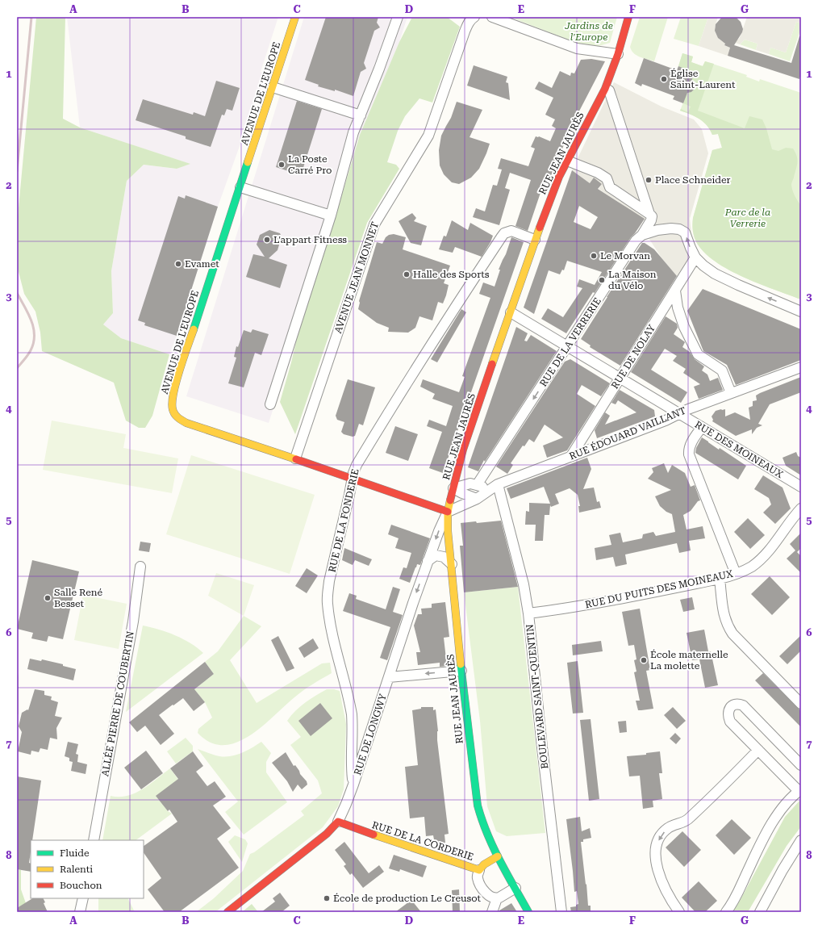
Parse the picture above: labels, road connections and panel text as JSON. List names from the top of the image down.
{
  "streets": {
    "street": [
      "AVENUE DE L'EUROPE",
      "RUE JEAN JAURÈS",
      "AVENUE JEAN MONNET",
      "RUE DE LA VERRERIE",
      "RUE DE NOLAY",
      "RUE ÉDOUARD VAILLANT",
      "RUE DES MOINEAUX",
      "RUE DE LA FONDERIE",
      "RUE DU PUITS DES MOINEAUX",
      "BOULEVARD SAINT-QUENTIN",
      "ALLÉE PIERRE DE COUBERTIN",
      "RUE DE LONGWY",
      "RUE DE LA CORDERIE"
    ]
  },
  "crossings": [
    ["AVENUE DE L'EUROPE", "RUE JEAN JAURÈS"],
    ["AVENUE DE L'EUROPE", "AVENUE JEAN MONNET"],
    ["AVENUE DE L'EUROPE", "RUE ÉDOUARD VAILLANT"],
    ["AVENUE DE L'EUROPE", "RUE DE LA FONDERIE"],
    ["AVENUE DE L'EUROPE", "RUE DE LONGWY"],
    ["RUE JEAN JAURÈS", "RUE ÉDOUARD VAILLANT"],
    ["RUE JEAN JAURÈS", "RUE DES MOINEAUX"],
    ["RUE JEAN JAURÈS", "RUE DE LA FONDERIE"],
    ["RUE JEAN JAURÈS", "RUE DE LONGWY"],
    ["RUE JEAN JAURÈS", "RUE DE LA CORDERIE"],
    ["RUE DE LA VERRERIE", "RUE DES MOINEAUX"],
    ["RUE DE NOLAY", "RUE ÉDOUARD VAILLANT"],
    ["RUE DE NOLAY", "RUE DES MOINEAUX"],
    ["RUE ÉDOUARD VAILLANT", "RUE DES MOINEAUX"],
    ["RUE ÉDOUARD VAILLANT", "BOULEVARD SAINT-QUENTIN"],
    ["RUE ÉDOUARD VAILLANT", "RUE DE LONGWY"],
    ["RUE DE LA FONDERIE", "RUE DE LONGWY"],
    ["RUE DU PUITS DES MOINEAUX", "BOULEVARD SAINT-QUENTIN"],
    ["RUE DE LONGWY", "RUE DE LA CORDERIE"]
  ],
  "one_way": ["RUE DE LA VERRERIE", "RUE DE LONGWY"],
  "parks": ["Jardins de l'Europe", "Parc de la Verrerie"],
  "places": [
    "Église Saint-Laurent",
    "La Poste Carré Pro",
    "Place Schneider",
    "L'appart Fitness",
    "Le Morvan",
    "Evamet",
    "Halle des Sports",
    "La Maison du Vélo",
    "Salle René Besset",
    "École maternelle La molette",
    "École de production Le Creusot"
  ],
  "legend": ["Fluide", "Ralenti", "Bouchon"],
  "grid": {
    "columns": [
      "A",
      "B",
      "C",
      "D",
      "E",
      "F",
      "G"
    ],
    "rows": [
      "1",
      "2",
      "3",
      "4",
      "5",
      "6",
      "7",
      "8"
    ]
  }
}
